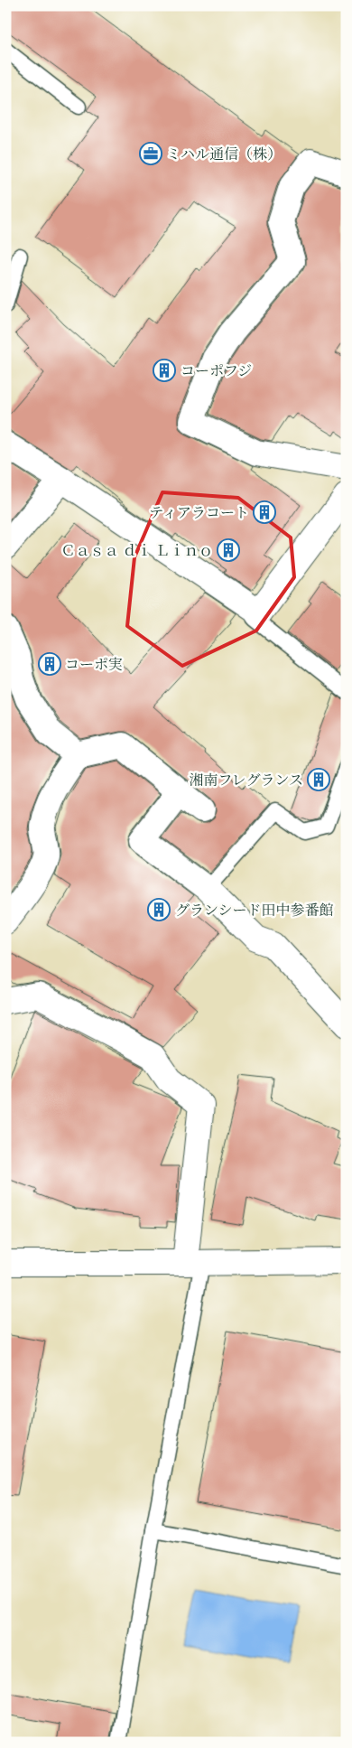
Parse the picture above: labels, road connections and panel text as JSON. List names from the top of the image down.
{
  "places": {
    "office": ["ミハル通信（株）"],
    "building": [
      "コーポフジ",
      "ティアラコート",
      "Ｃａｓａ ｄｉ Ｌｉｎｏ",
      "コーポ実",
      "湘南フレグランス",
      "グランシード田中参番館"
    ]
  }
}
